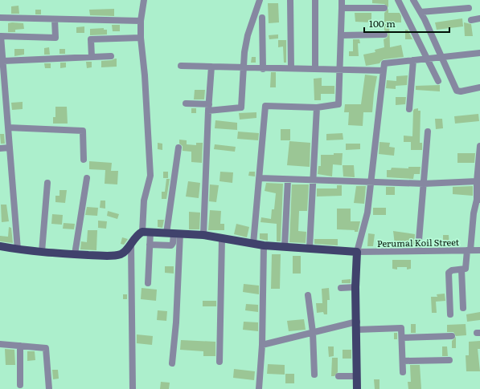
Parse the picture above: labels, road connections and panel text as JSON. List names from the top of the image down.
{
  "streets": {
    "street": ["Perumal Koil Street"]
  },
  "scale_bar": "100 m"
}
